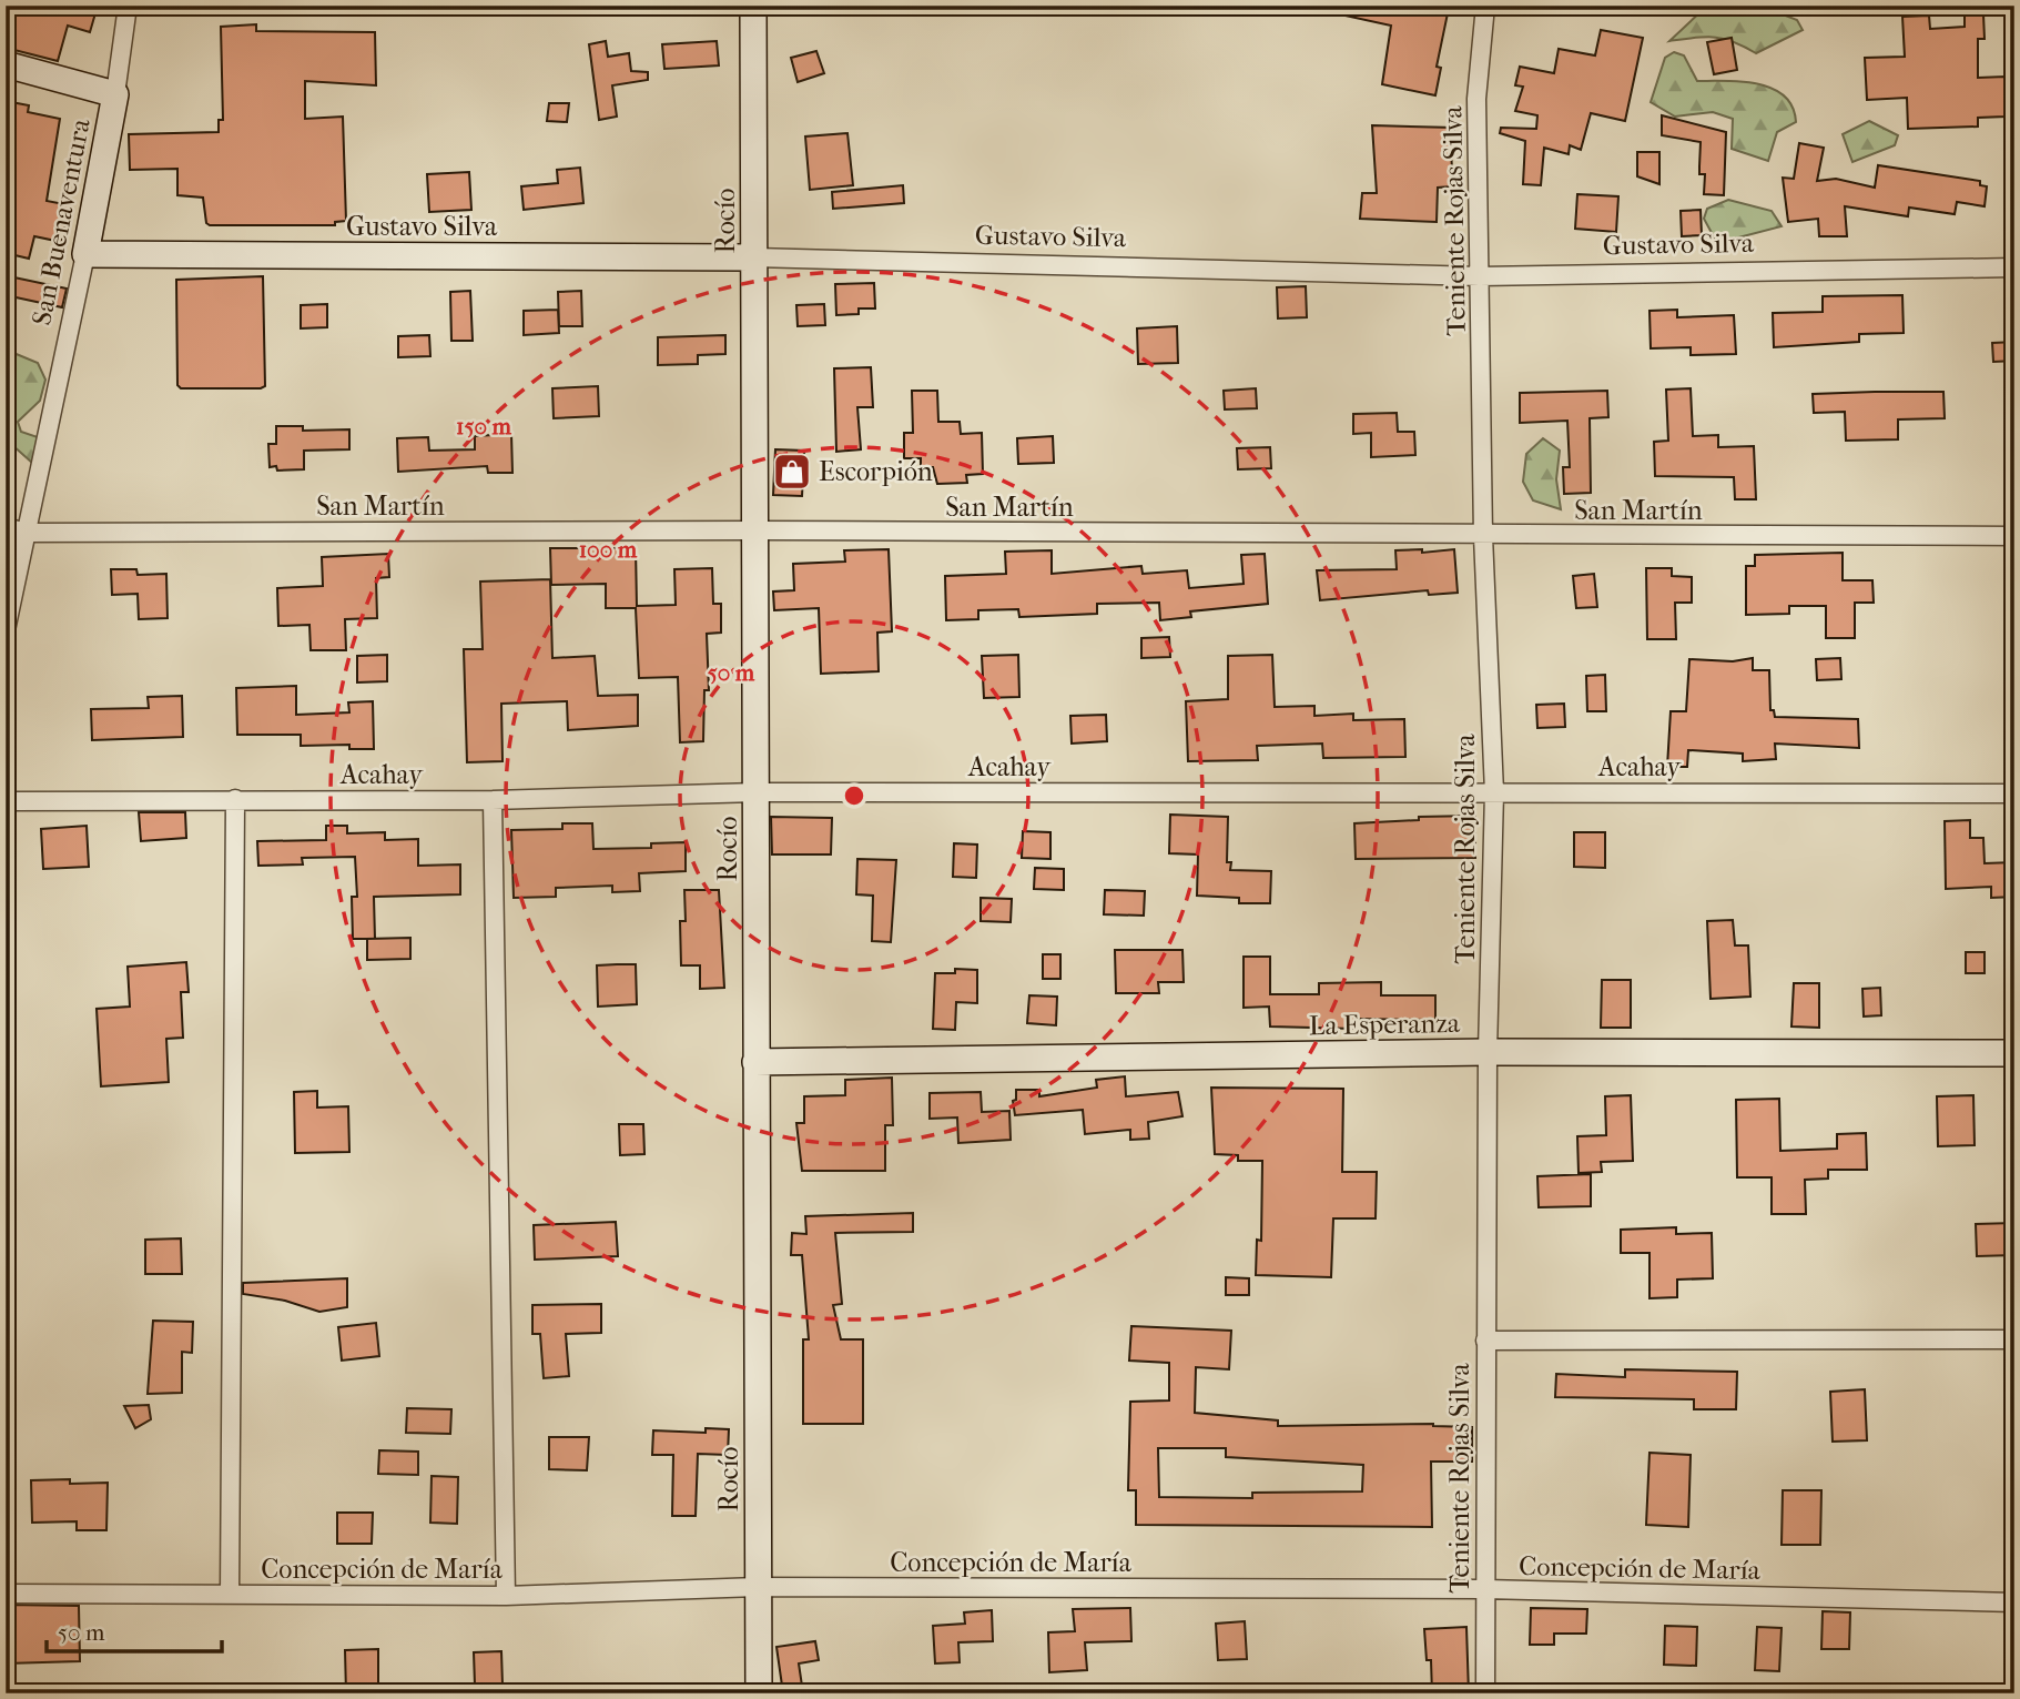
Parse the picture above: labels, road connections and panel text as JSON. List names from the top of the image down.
{
  "streets": {
    "street": [
      "Rocío",
      "Teniente Rojas Silva",
      "San Buenaventura",
      "Gustavo Silva",
      "San Martín",
      "Acahay",
      "La Esperanza",
      "Concepción de María"
    ]
  },
  "crossings": [
    ["Rocío", "Gustavo Silva"],
    ["Rocío", "San Martín"],
    ["Rocío", "Acahay"],
    ["Rocío", "La Esperanza"],
    ["Rocío", "Concepción de María"],
    ["Teniente Rojas Silva", "Gustavo Silva"],
    ["Teniente Rojas Silva", "San Martín"],
    ["Teniente Rojas Silva", "Acahay"],
    ["Teniente Rojas Silva", "La Esperanza"],
    ["Teniente Rojas Silva", "Concepción de María"],
    ["San Buenaventura", "Gustavo Silva"],
    ["San Buenaventura", "San Martín"]
  ],
  "places": {
    "shop": ["Escorpión"]
  },
  "scale_bar": "50 m",
  "rings": ["150 m", "100 m", "50 m"]
}
